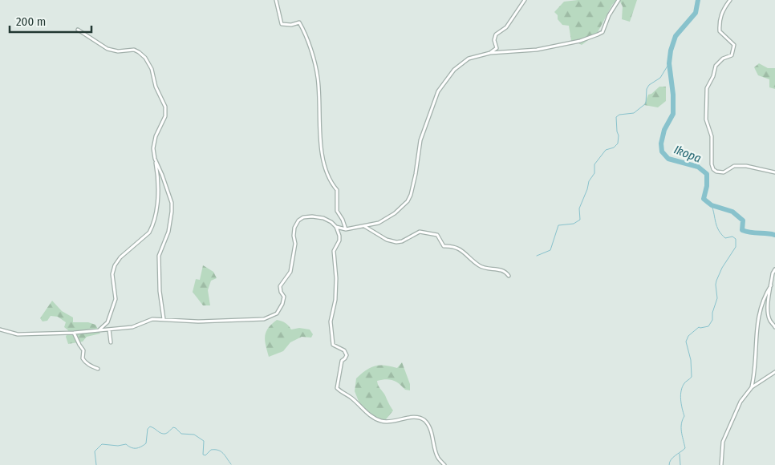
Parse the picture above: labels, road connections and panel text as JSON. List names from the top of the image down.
{
  "water": ["Ikopa"],
  "scale_bar": "200 m"
}
